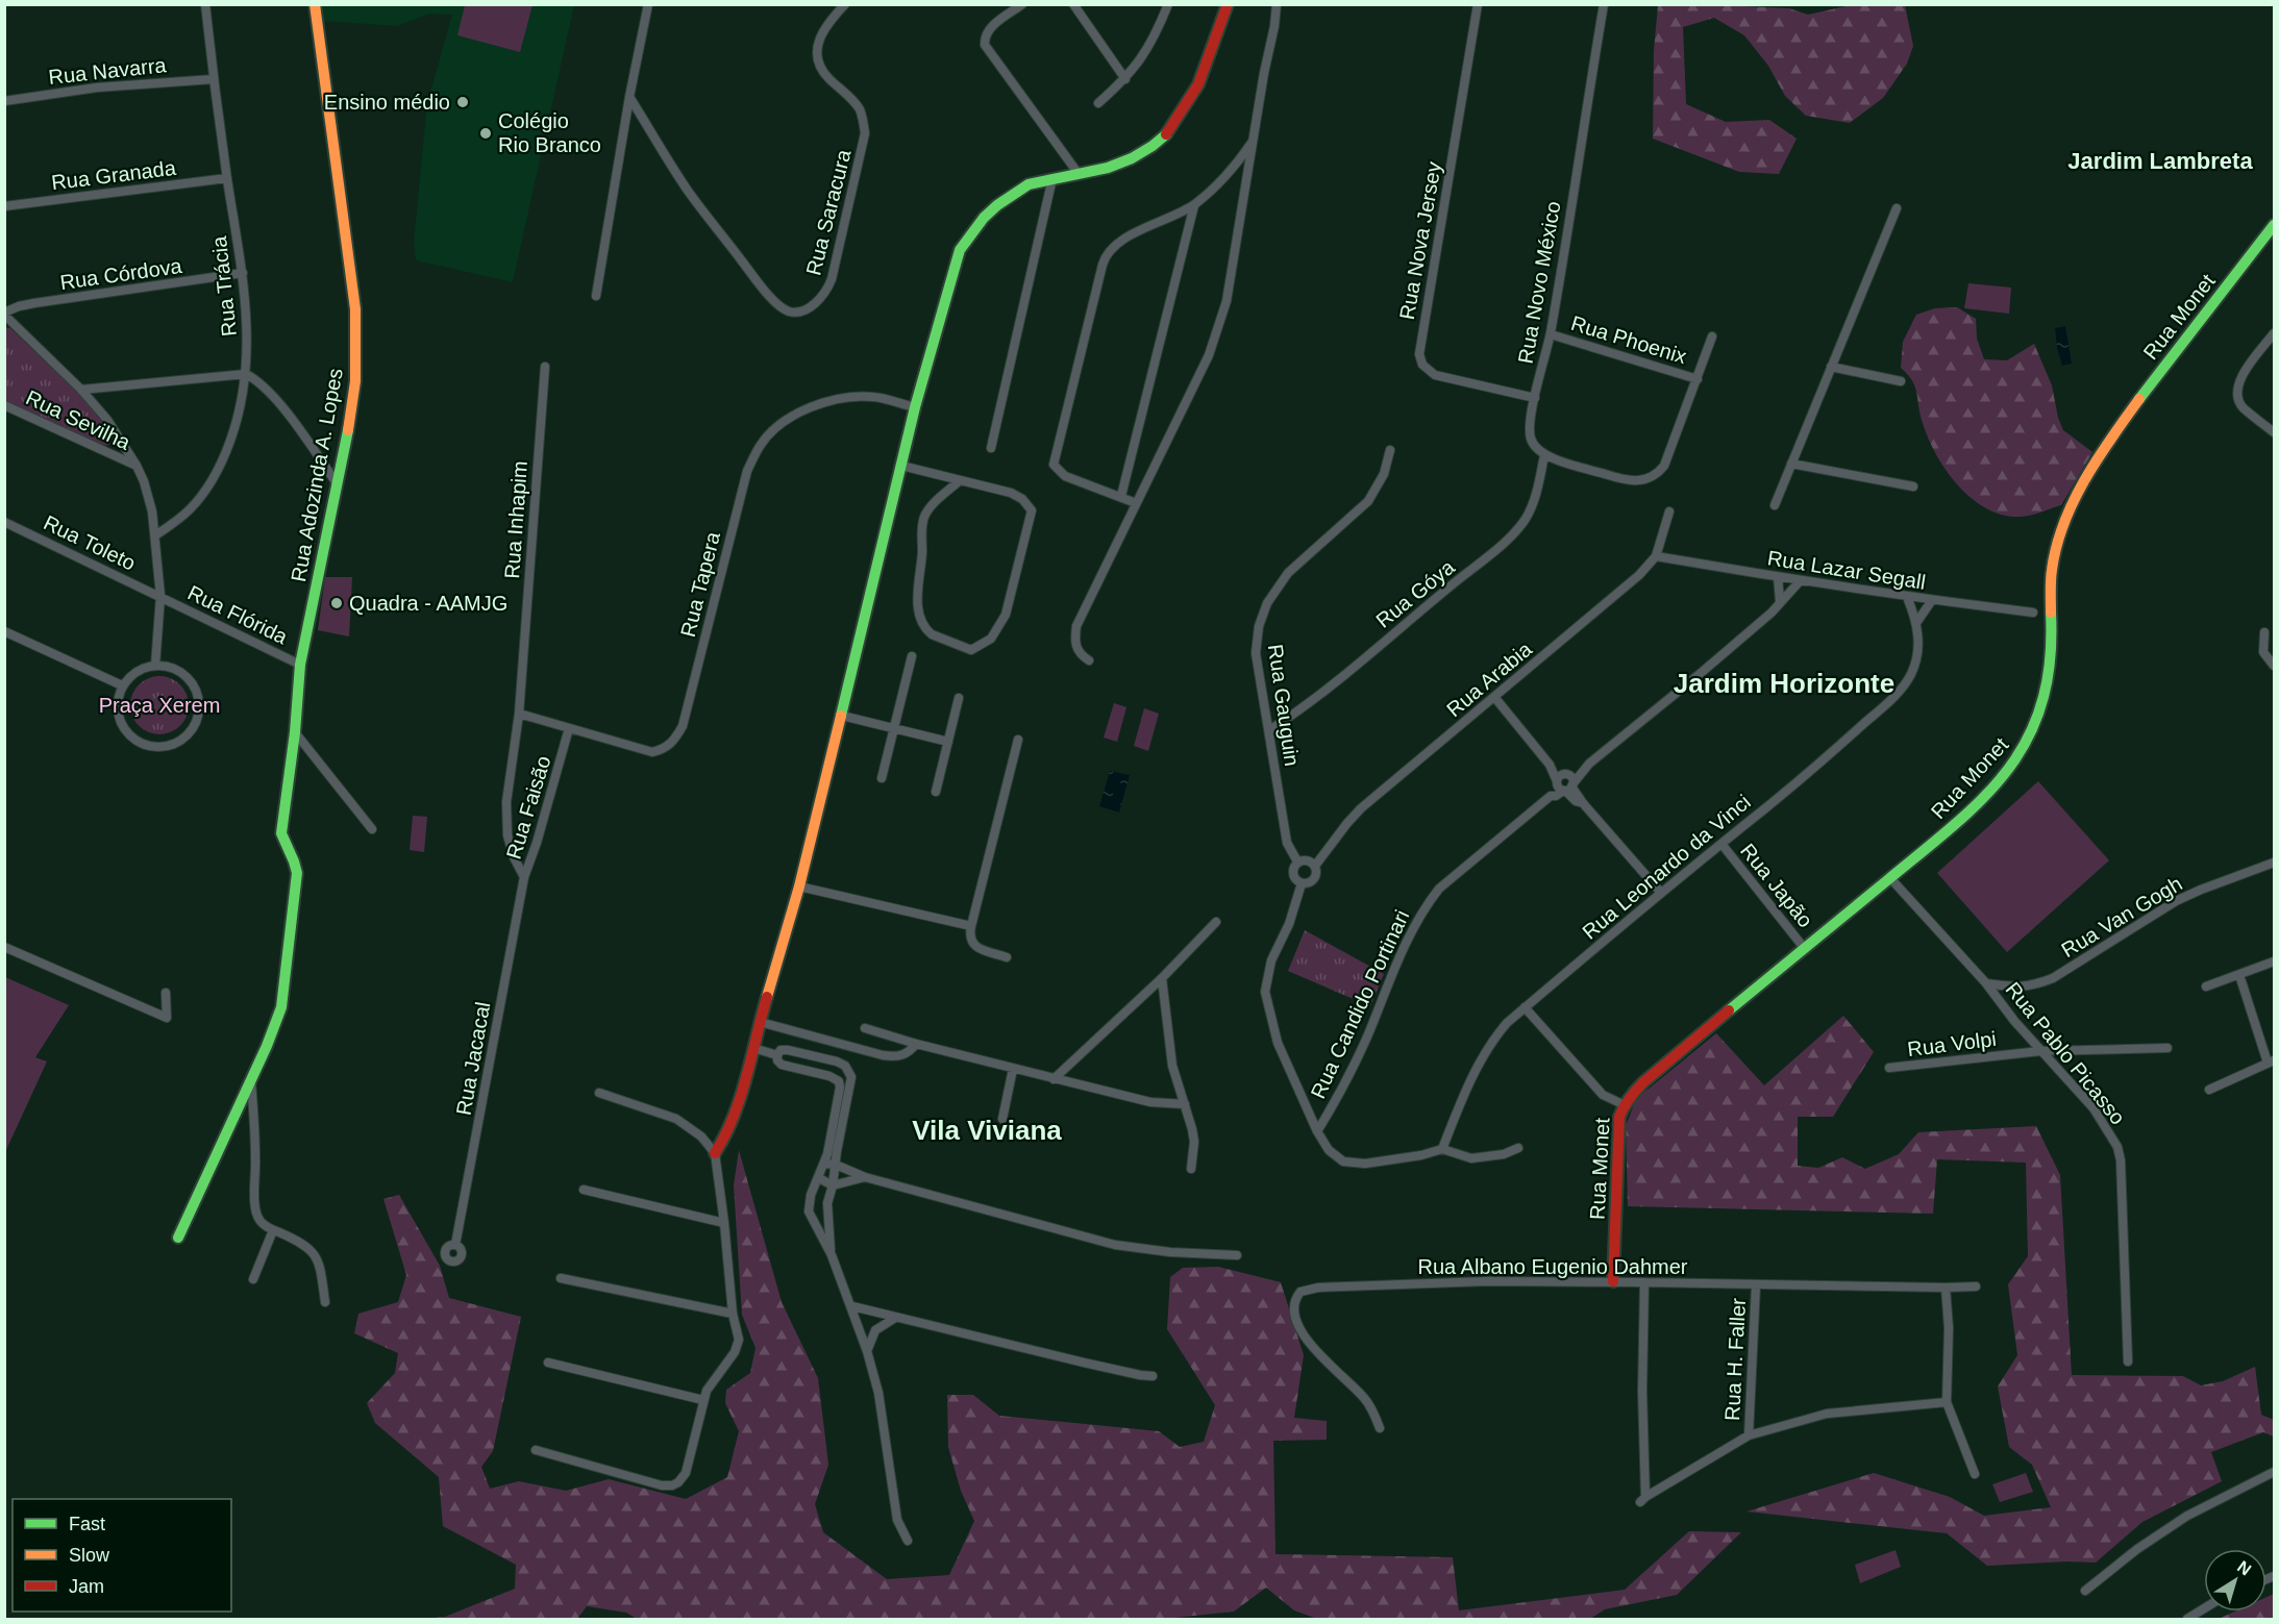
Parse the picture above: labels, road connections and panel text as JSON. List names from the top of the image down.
{
  "streets": {
    "street": [
      "Rua Navarra",
      "Rua Granada",
      "Rua Saracura",
      "Rua Nova Jersey",
      "Rua Córdova",
      "Rua Novo México",
      "Rua Trácia",
      "Rua Monet",
      "Rua Phoenix",
      "Rua Sevilha",
      "Rua Adozinda A. Lopes",
      "Rua Inhapim",
      "Rua Toleto",
      "Rua Lazar Segall",
      "Rua Tapera",
      "Rua Góya",
      "Rua Flórida",
      "Rua Arabia",
      "Rua Gauguin",
      "Rua Faisão",
      "Rua Leonardo da Vinci",
      "Rua Japão",
      "Rua Van Gogh",
      "Rua Candido Portinari",
      "Rua Volpi",
      "Rua Pablo Picasso",
      "Rua Jacacal",
      "Rua Albano Eugenio Dahmer",
      "Rua H. Faller"
    ]
  },
  "crossings": [
    ["Rua Navarra", "Rua Trácia"],
    ["Rua Granada", "Rua Trácia"],
    ["Rua Nova Jersey", "Rua Novo México"],
    ["Rua Córdova", "Rua Trácia"],
    ["Rua Novo México", "Rua Phoenix"],
    ["Rua Novo México", "Rua Góya"],
    ["Rua Monet", "Rua Japão"],
    ["Rua Monet", "Rua Pablo Picasso"],
    ["Rua Monet", "Rua Albano Eugenio Dahmer"],
    ["Rua Adozinda A. Lopes", "Rua Flórida"],
    ["Rua Inhapim", "Rua Tapera"],
    ["Rua Inhapim", "Rua Faisão"],
    ["Rua Toleto", "Rua Flórida"],
    ["Rua Lazar Segall", "Rua Arabia"],
    ["Rua Lazar Segall", "Rua Leonardo da Vinci"],
    ["Rua Lazar Segall", "Rua Candido Portinari"],
    ["Rua Tapera", "Rua Faisão"],
    ["Rua Góya", "Rua Gauguin"],
    ["Rua Arabia", "Rua Gauguin"],
    ["Rua Arabia", "Rua Candido Portinari"],
    ["Rua Faisão", "Rua Jacacal"],
    ["Rua Leonardo da Vinci", "Rua Japão"],
    ["Rua Van Gogh", "Rua Pablo Picasso"],
    ["Rua Volpi", "Rua Pablo Picasso"],
    ["Rua Albano Eugenio Dahmer", "Rua H. Faller"]
  ],
  "districts": ["Jardim Lambreta", "Jardim Horizonte", "Vila Viviana"],
  "parks": ["Praça Xerem"],
  "places": ["Ensino médio", "Colégio Rio Branco", "Quadra - AAMJG"],
  "legend": ["Fast", "Slow", "Jam"],
  "north": "top right"
}
